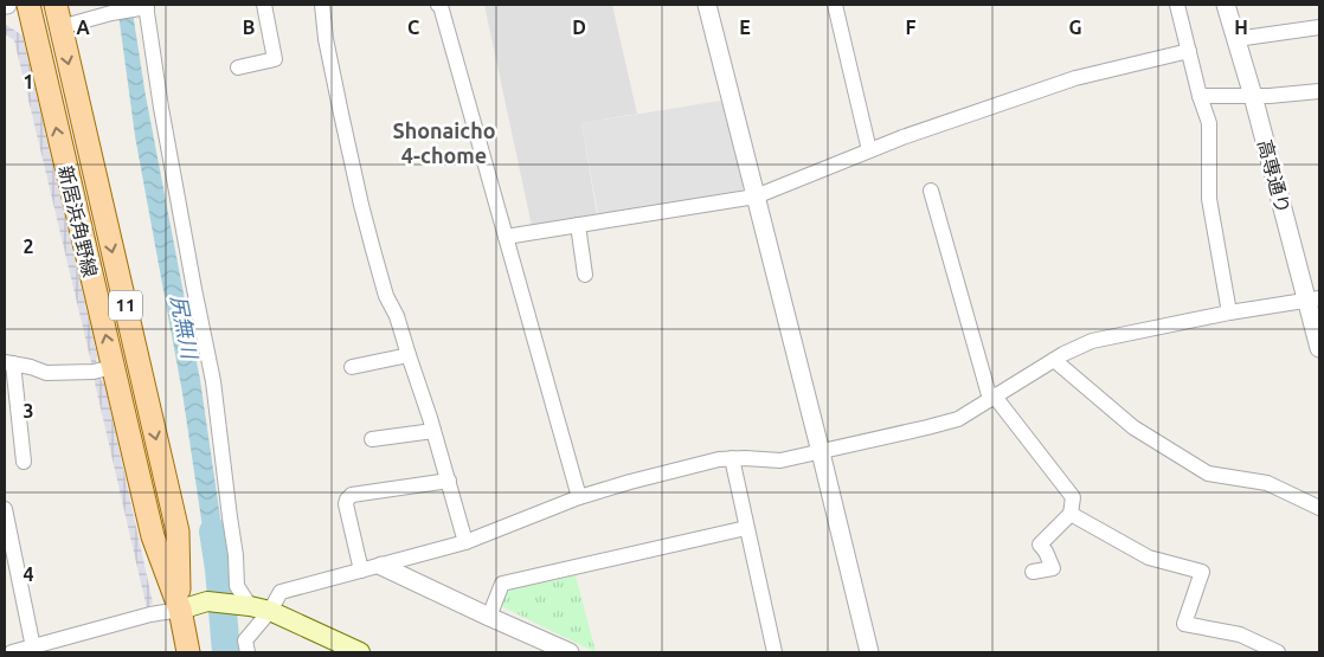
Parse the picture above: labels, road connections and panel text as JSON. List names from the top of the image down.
{
  "streets": {
    "main road": ["新居浜角野線", "11"],
    "street": ["高専通り"]
  },
  "districts": ["Shonaicho 4-chome"],
  "water": ["尻無川"],
  "grid": {
    "columns": [
      "A",
      "B",
      "C",
      "D",
      "E",
      "F",
      "G",
      "H"
    ],
    "rows": [
      "1",
      "2",
      "3",
      "4"
    ]
  }
}
